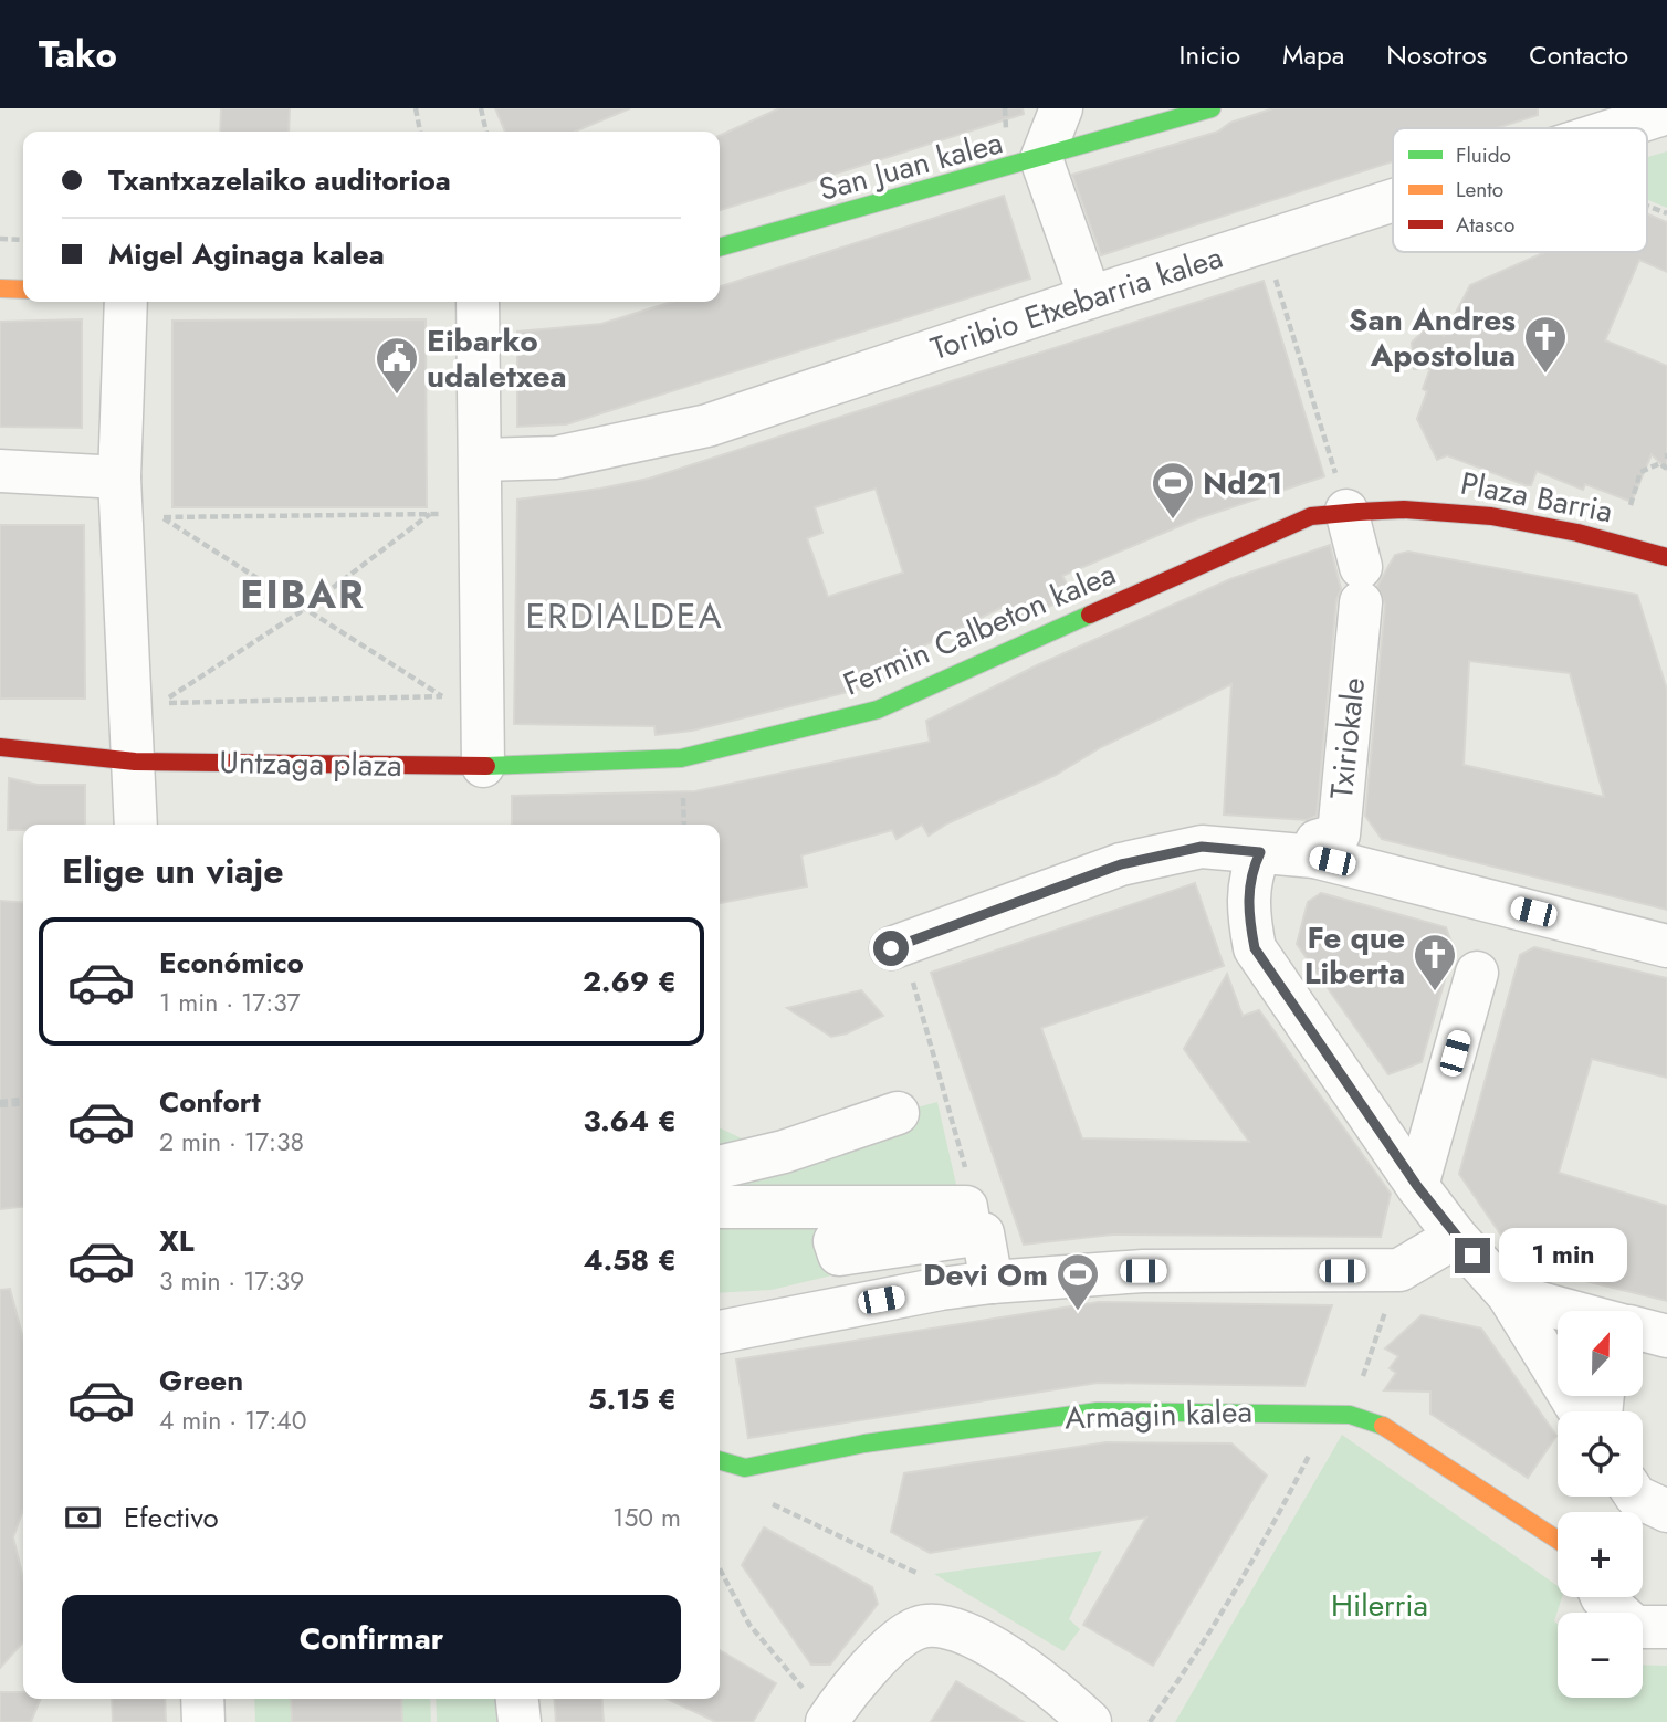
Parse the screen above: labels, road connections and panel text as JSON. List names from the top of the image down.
{
  "streets": {
    "street": [
      "San Juan kalea",
      "Toribio Etxebarria kalea",
      "Plaza Barria",
      "Fermin Calbeton kalea",
      "Txiriokale",
      "Untzaga plaza",
      "Armagin kalea"
    ]
  },
  "crossings": [
    ["Plaza Barria", "Fermin Calbeton kalea"],
    ["Plaza Barria", "Txiriokale"],
    ["Fermin Calbeton kalea", "Txiriokale"],
    ["Fermin Calbeton kalea", "Untzaga plaza"]
  ],
  "districts": ["EIBAR", "ERDIALDEA"],
  "parks": ["Hilerria"],
  "places": {
    "church": ["San Andres Apostolua", "Fe que Liberta"],
    "public building": ["Eibarko udaletxea"],
    "sports": ["Nd21", "Devi Om"]
  },
  "legend": ["Fluido", "Lento", "Atasco"],
  "north": "top",
  "page": {
    "header": "Tako",
    "nav": [
      "Inicio",
      "Mapa",
      "Nosotros",
      "Contacto"
    ],
    "banner": ["Txantxazelaiko auditorioa", "Migel Aginaga kalea"],
    "heading": "Elige un viaje",
    "list": [
      {
        "name": "Económico",
        "note": "1 min · 17:37",
        "value": "2.69 €"
      },
      {
        "name": "Confort",
        "note": "2 min · 17:38",
        "value": "3.64 €"
      },
      {
        "name": "XL",
        "note": "3 min · 17:39",
        "value": "4.58 €"
      },
      {
        "name": "Green",
        "note": "4 min · 17:40",
        "value": "5.15 €"
      }
    ],
    "bubble": "1 min",
    "map_buttons": ["+", "−"],
    "pay": ["Efectivo", "150 m"],
    "buttons": "Confirmar"
  }
}
